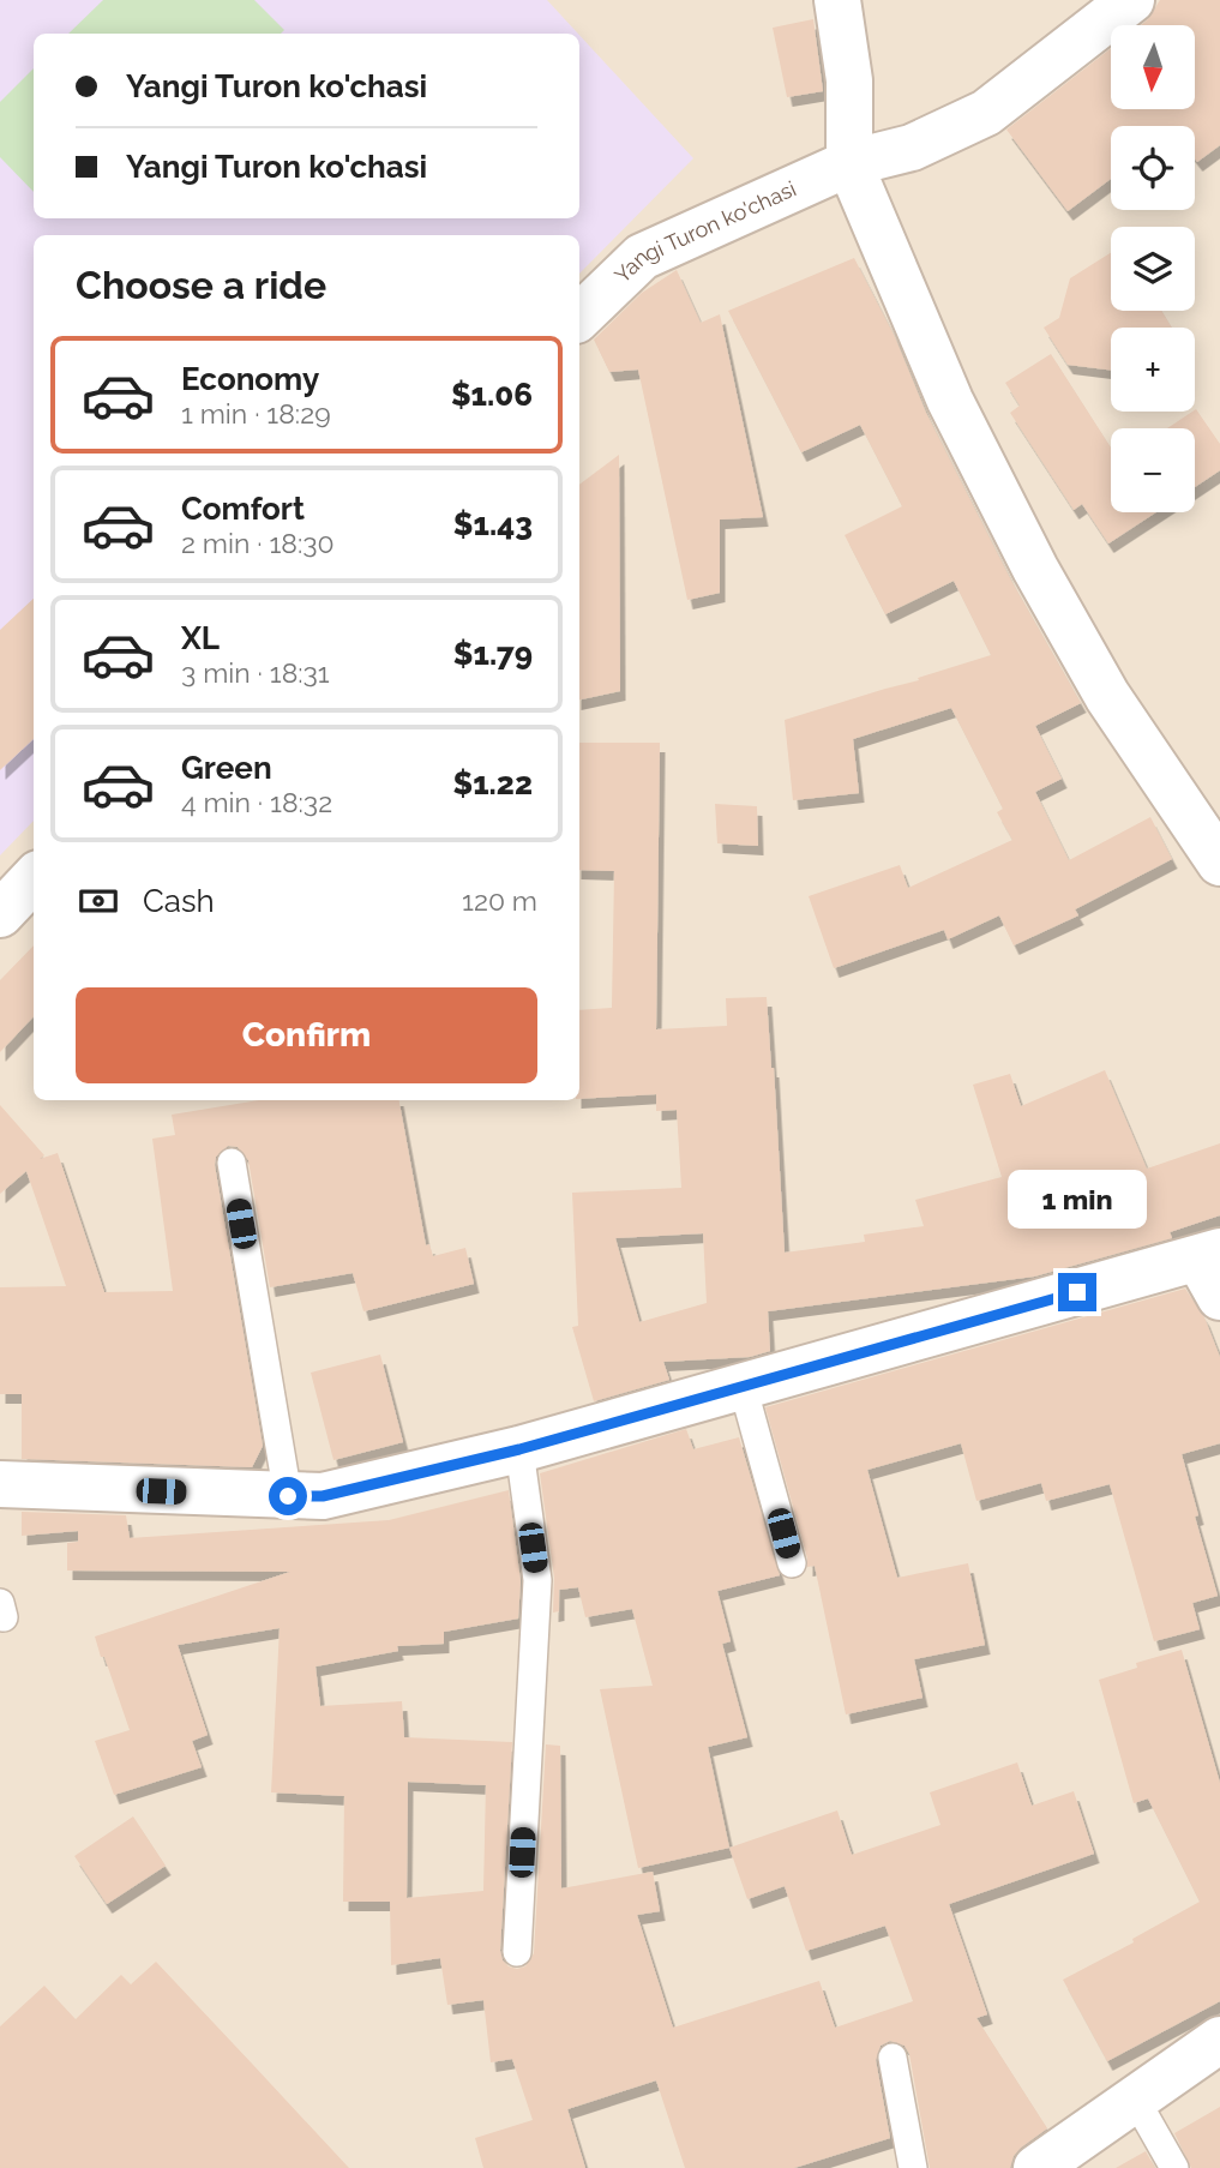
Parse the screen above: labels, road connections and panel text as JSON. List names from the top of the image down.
{
  "streets": {
    "street": ["Yangi Turon ko'chasi"]
  },
  "north": "bottom",
  "page": {
    "map_buttons": ["+", "−"],
    "banner": ["Yangi Turon ko'chasi", "Yangi Turon ko'chasi"],
    "heading": "Choose a ride",
    "list": [
      {
        "name": "Economy",
        "note": "1 min · 18:29",
        "value": "$1.06"
      },
      {
        "name": "Comfort",
        "note": "2 min · 18:30",
        "value": "$1.43"
      },
      {
        "name": "XL",
        "note": "3 min · 18:31",
        "value": "$1.79"
      },
      {
        "name": "Green",
        "note": "4 min · 18:32",
        "value": "$1.22"
      }
    ],
    "pay": ["Cash", "120 m"],
    "buttons": "Confirm",
    "bubble": "1 min"
  }
}
